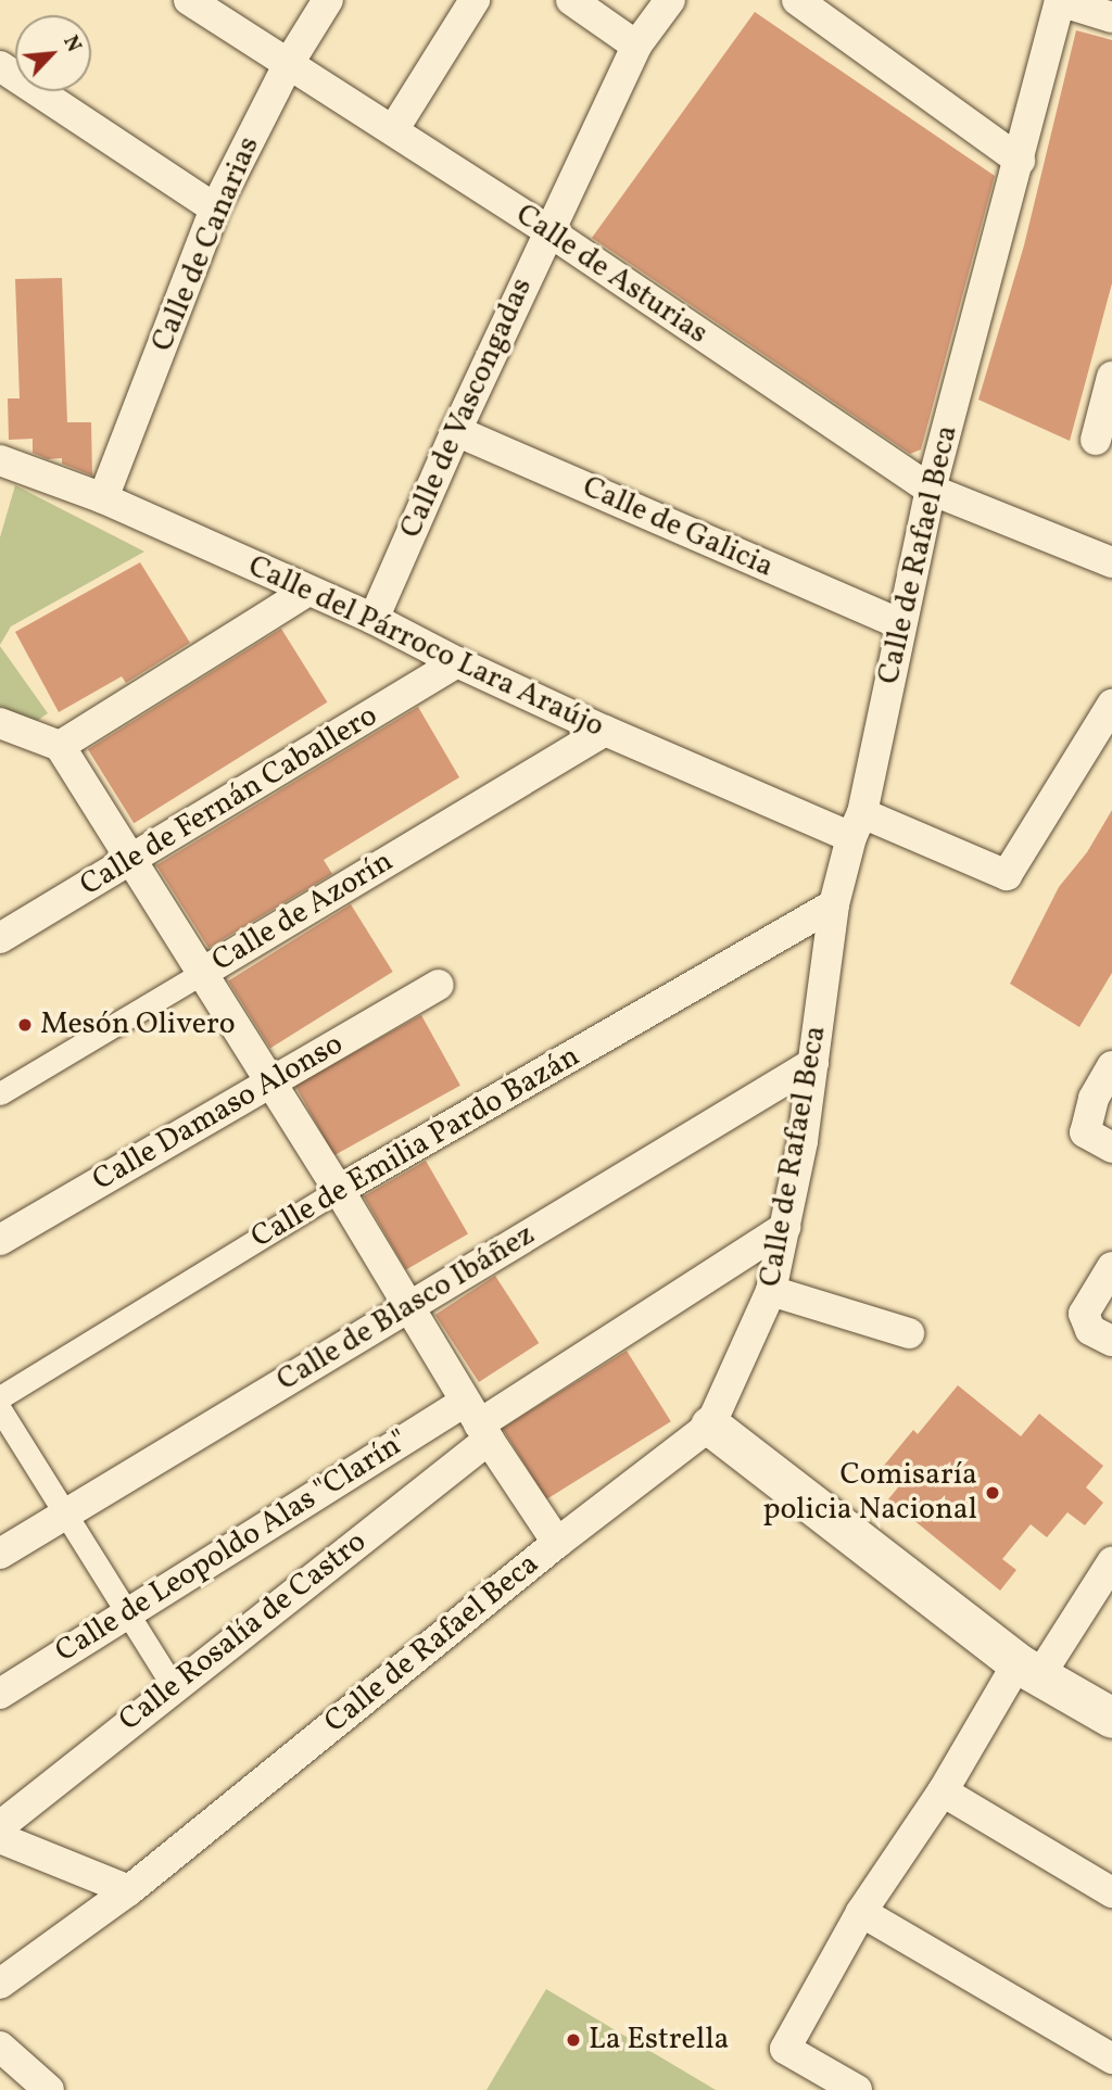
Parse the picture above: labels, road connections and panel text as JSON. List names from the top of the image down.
{
  "streets": {
    "street": [
      "Calle de Canarias",
      "Calle de Asturias",
      "Calle de Vascongadas",
      "Calle de Galicia",
      "Calle de Rafael Beca",
      "Calle del Párroco Lara Araújo",
      "Calle de Fernán Caballero",
      "Calle de Azorín",
      "Calle Damaso Alonso",
      "Calle de Emilia Pardo Bazán",
      "Calle de Blasco Ibáñez",
      "Calle de Leopoldo Alas \"Clarín\"",
      "Calle Rosalía de Castro"
    ]
  },
  "crossings": [
    ["Calle de Canarias", "Calle de Asturias"],
    ["Calle de Canarias", "Calle del Párroco Lara Araújo"],
    ["Calle de Asturias", "Calle de Vascongadas"],
    ["Calle de Asturias", "Calle de Rafael Beca"],
    ["Calle de Vascongadas", "Calle de Galicia"],
    ["Calle de Vascongadas", "Calle del Párroco Lara Araújo"],
    ["Calle de Galicia", "Calle de Rafael Beca"],
    ["Calle de Rafael Beca", "Calle del Párroco Lara Araújo"],
    ["Calle de Rafael Beca", "Calle de Emilia Pardo Bazán"],
    ["Calle de Rafael Beca", "Calle de Blasco Ibáñez"],
    ["Calle de Rafael Beca", "Calle de Leopoldo Alas \"Clarín\""],
    ["Calle del Párroco Lara Araújo", "Calle de Fernán Caballero"],
    ["Calle del Párroco Lara Araújo", "Calle de Azorín"],
    ["Calle de Leopoldo Alas \"Clarín\"", "Calle Rosalía de Castro"]
  ],
  "places": ["Mesón Olivero", "Comisaría policia Nacional", "La Estrella"],
  "north": "top right"
}
